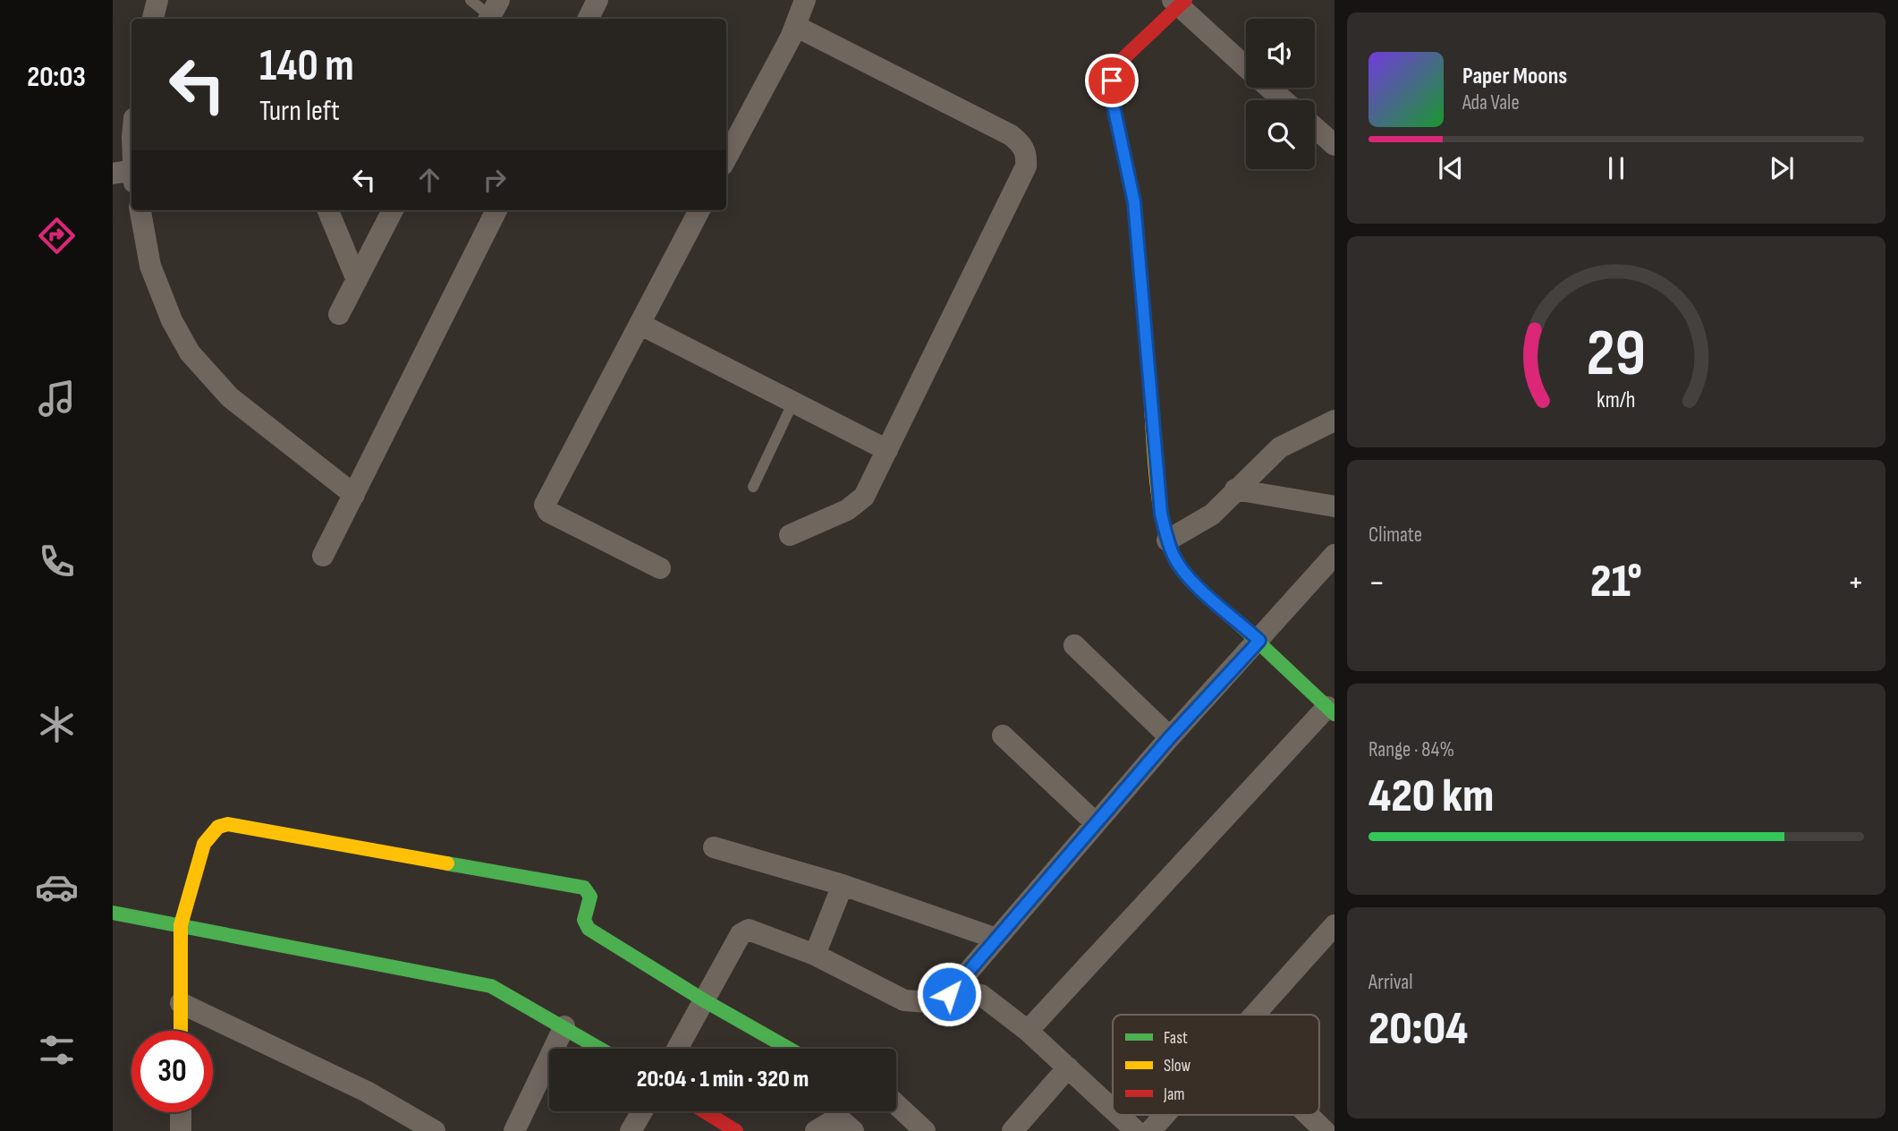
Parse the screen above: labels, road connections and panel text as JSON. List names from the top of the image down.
{
  "legend": ["Fast", "Slow", "Jam"],
  "page": {
    "tabs": "20:03",
    "turn": ["140 m", "Turn left"],
    "song": ["Paper Moons", "Ada Vale"],
    "tile": [
      "Climate",
      ["Range · 84%", "420 km"],
      ["Arrival", "20:04"]
    ],
    "heat": ["−", "21°", "+"],
    "limit": "30",
    "trip": "20:04 · 1 min · 320 m",
    "gauge": ["29", "km/h"]
  }
}
